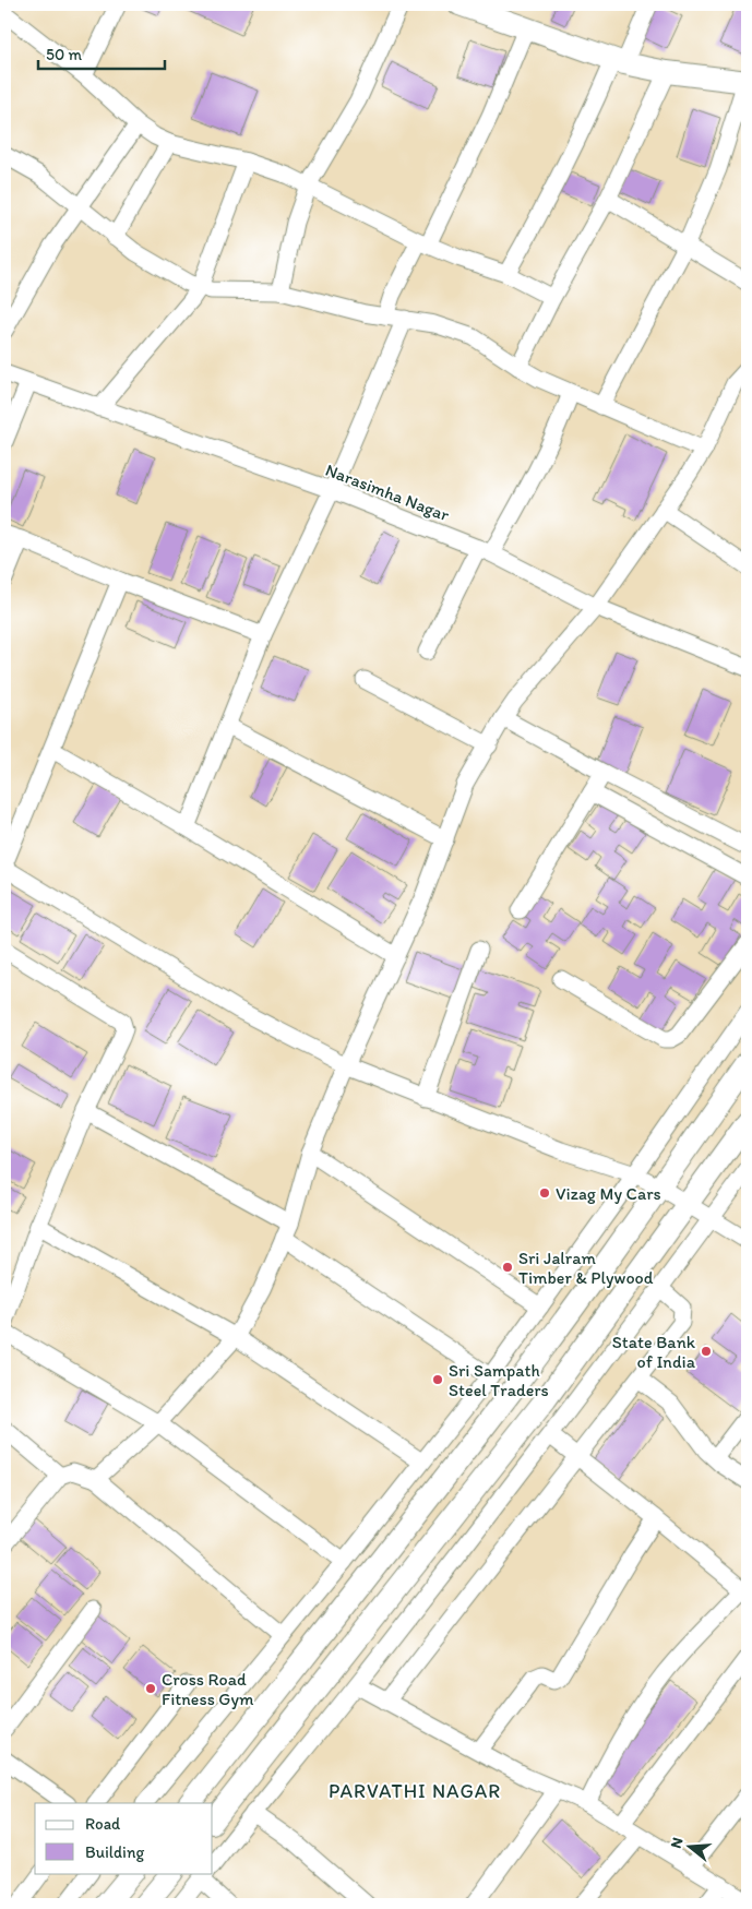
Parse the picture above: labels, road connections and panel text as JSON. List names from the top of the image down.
{
  "streets": {
    "street": ["Narasimha Nagar"]
  },
  "districts": ["PARVATHI NAGAR"],
  "places": [
    "Vizag My Cars",
    "Sri Jalram Timber & Plywood",
    "State Bank of India",
    "Sri Sampath Steel Traders",
    "Cross Road Fitness Gym"
  ],
  "legend": ["Road", "Building"],
  "scale_bar": "50 m",
  "north": "left"
}
